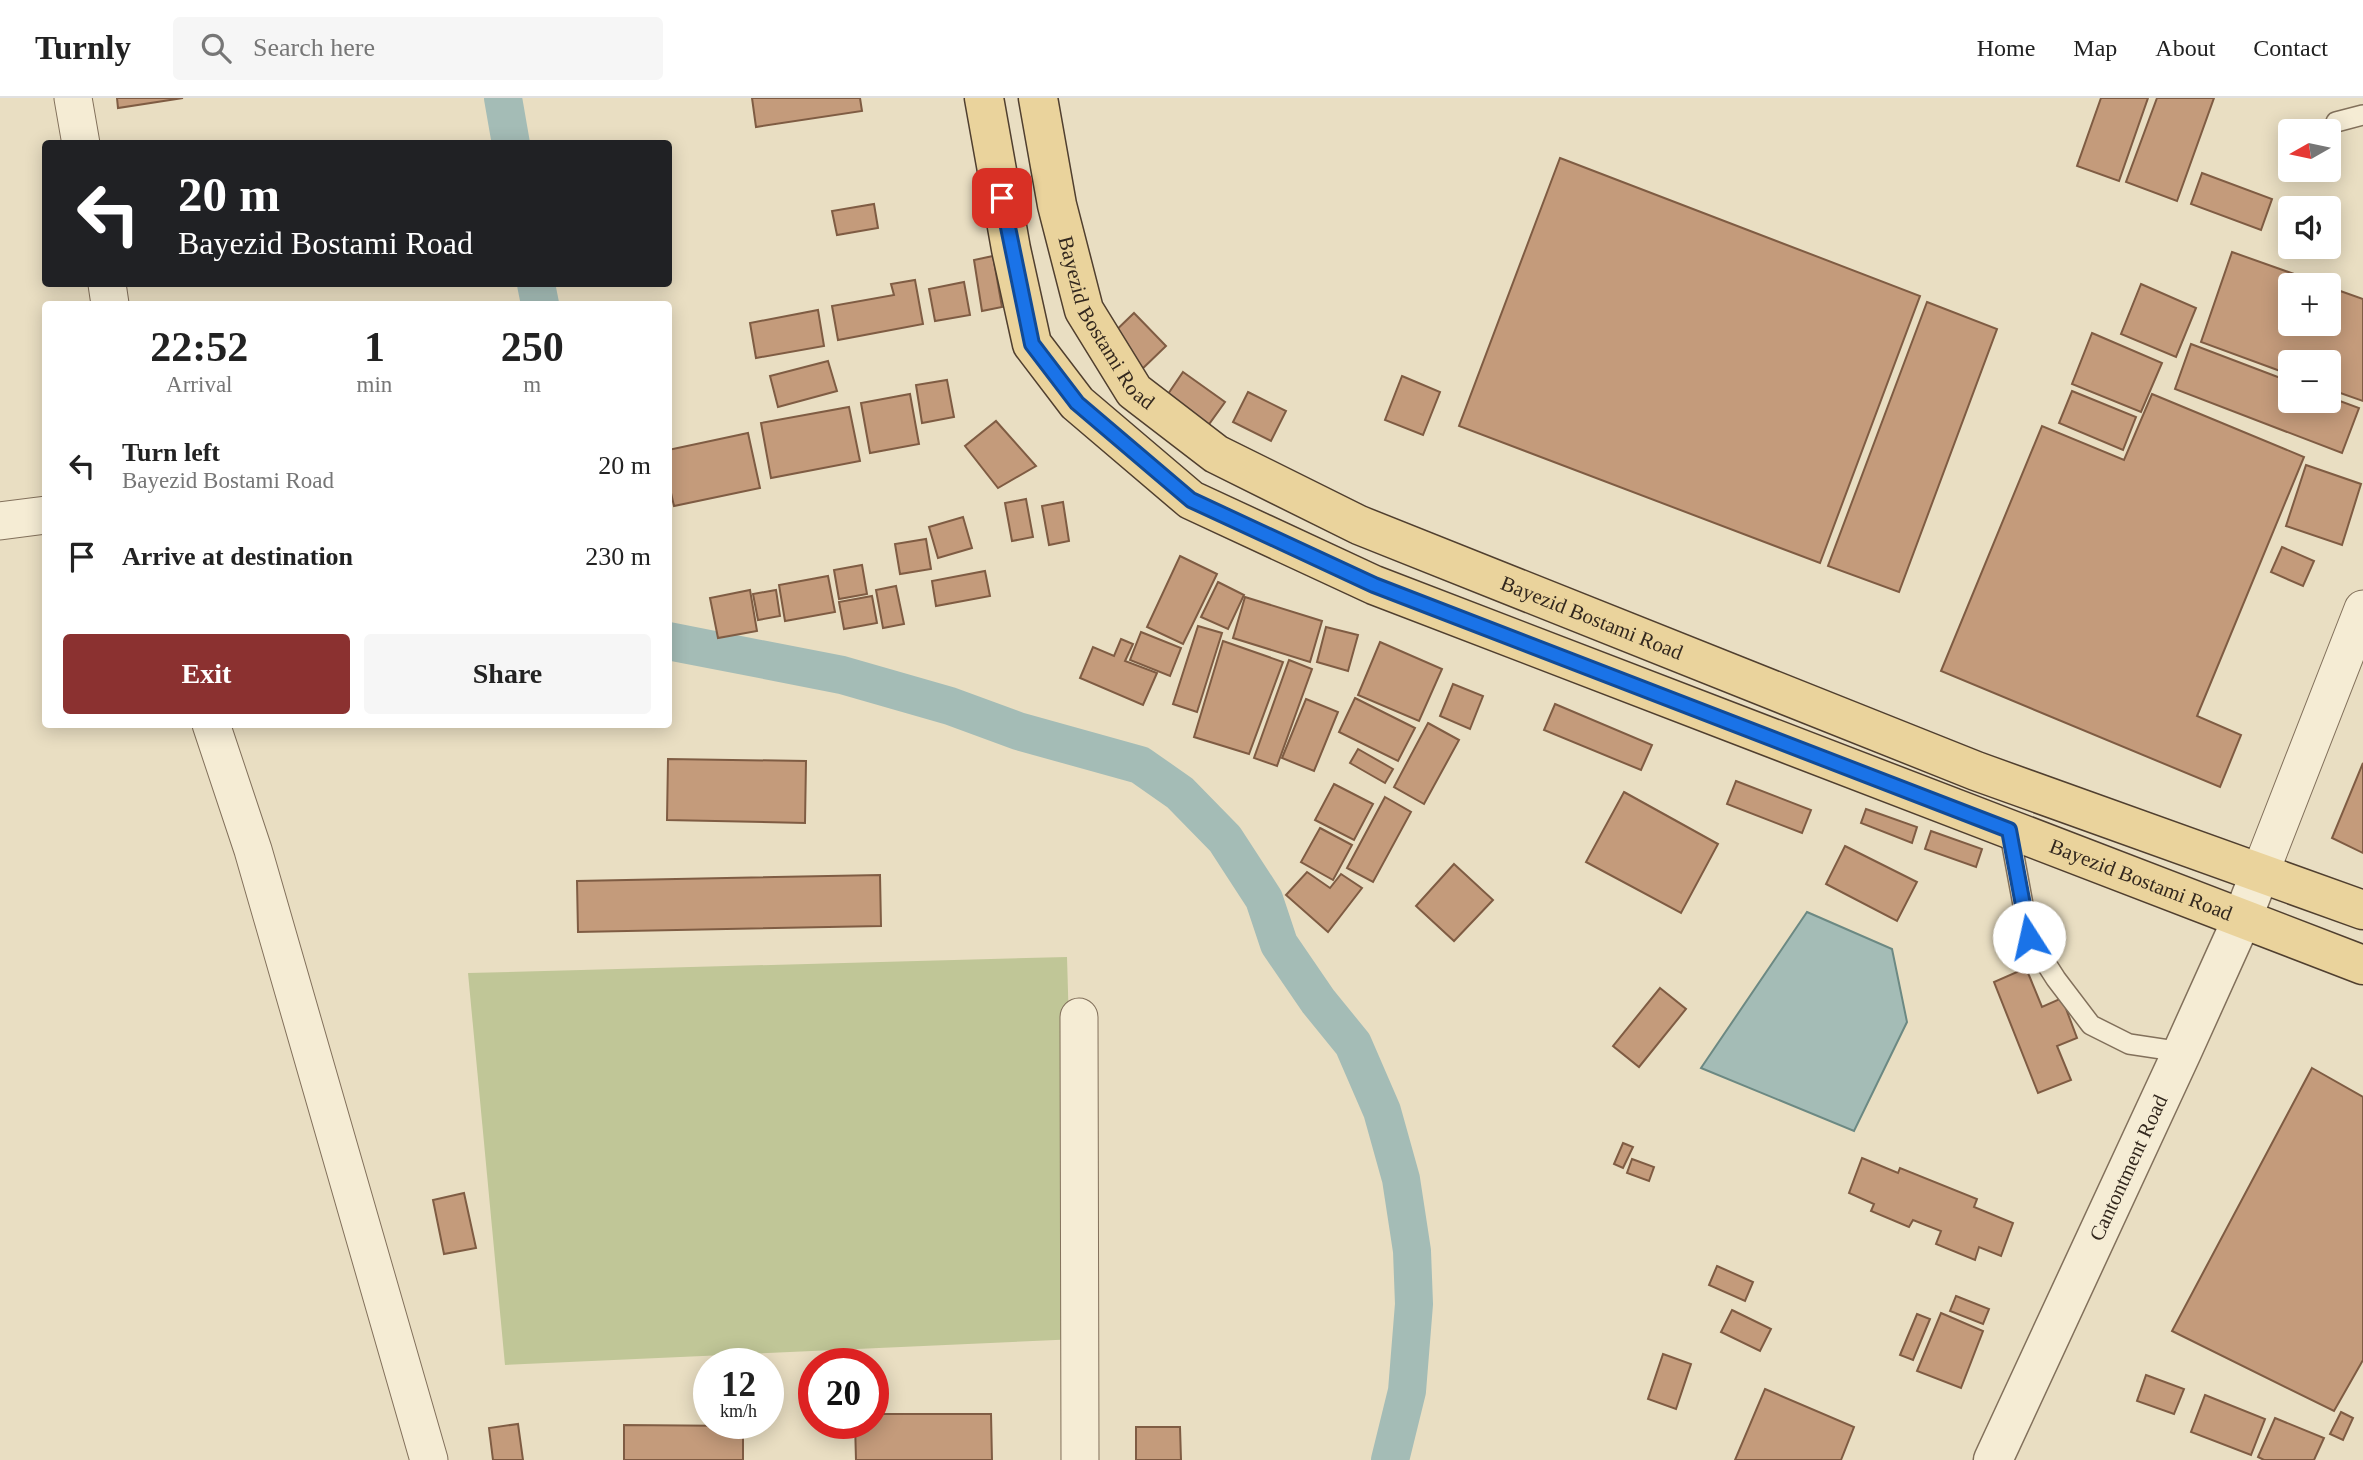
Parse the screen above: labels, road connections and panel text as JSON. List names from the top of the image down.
{
  "streets": {
    "main road": ["Bayezid Bostami Road"],
    "street": ["Cantontment Road"]
  },
  "crossings": [
    ["Bayezid Bostami Road", "Cantontment Road"]
  ],
  "north": "left",
  "page": {
    "header": "Turnly",
    "search": "Search here",
    "nav": [
      "Home",
      "Map",
      "About",
      "Contact"
    ],
    "map_buttons": ["+", "−"],
    "turn": ["20 m", "Bayezid Bostami Road"],
    "eta": [
      "22:52",
      "Arrival",
      "1",
      "min",
      "250",
      "m"
    ],
    "list": [
      {
        "name": "Turn left",
        "note": "Bayezid Bostami Road",
        "value": "20 m"
      },
      {
        "name": "Arrive at destination",
        "value": "230 m"
      }
    ],
    "buttons": ["Exit", "Share"],
    "speed": "12 km/h",
    "limit": "20"
  }
}
